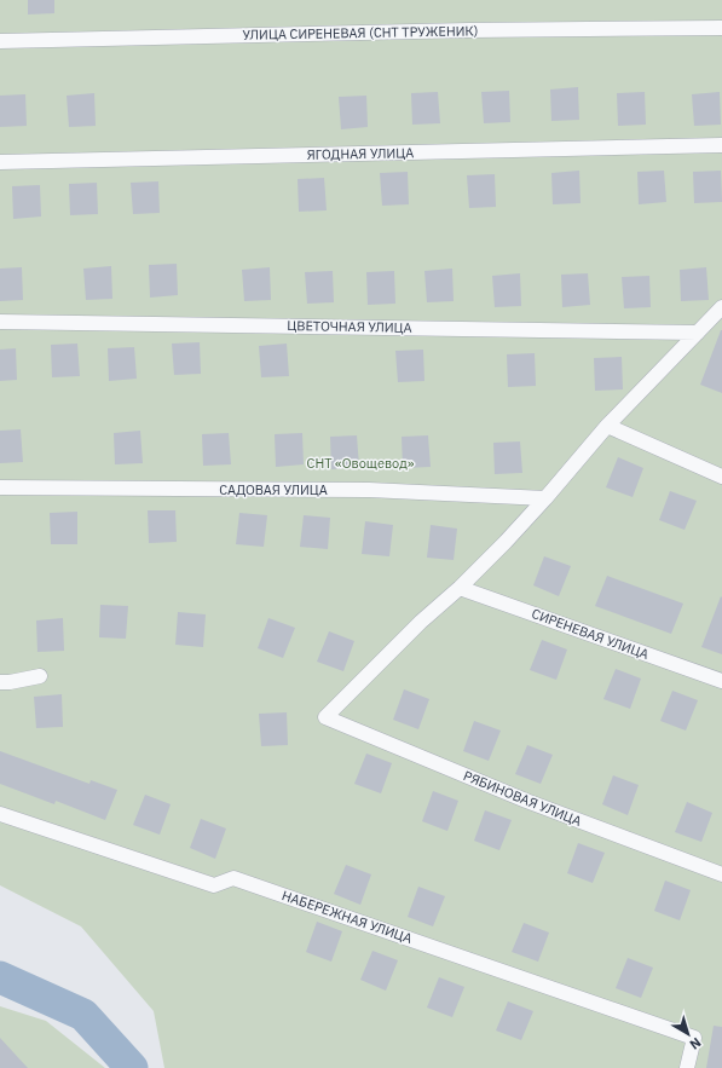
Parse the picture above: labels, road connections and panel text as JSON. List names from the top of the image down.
{
  "streets": {
    "street": [
      "УЛИЦА СИРЕНЕВАЯ (СНТ ТРУЖЕНИК)",
      "ЯГОДНАЯ УЛИЦА",
      "ЦВЕТОЧНАЯ УЛИЦА",
      "САДОВАЯ УЛИЦА",
      "СИРЕНЕВАЯ УЛИЦА",
      "РЯБИНОВАЯ УЛИЦА",
      "НАБЕРЕЖНАЯ УЛИЦА"
    ]
  },
  "crossings": [
    ["СИРЕНЕВАЯ УЛИЦА", "РЯБИНОВАЯ УЛИЦА"]
  ],
  "parks": ["СНТ «Овощевод»"],
  "north": "bottom right"
}
